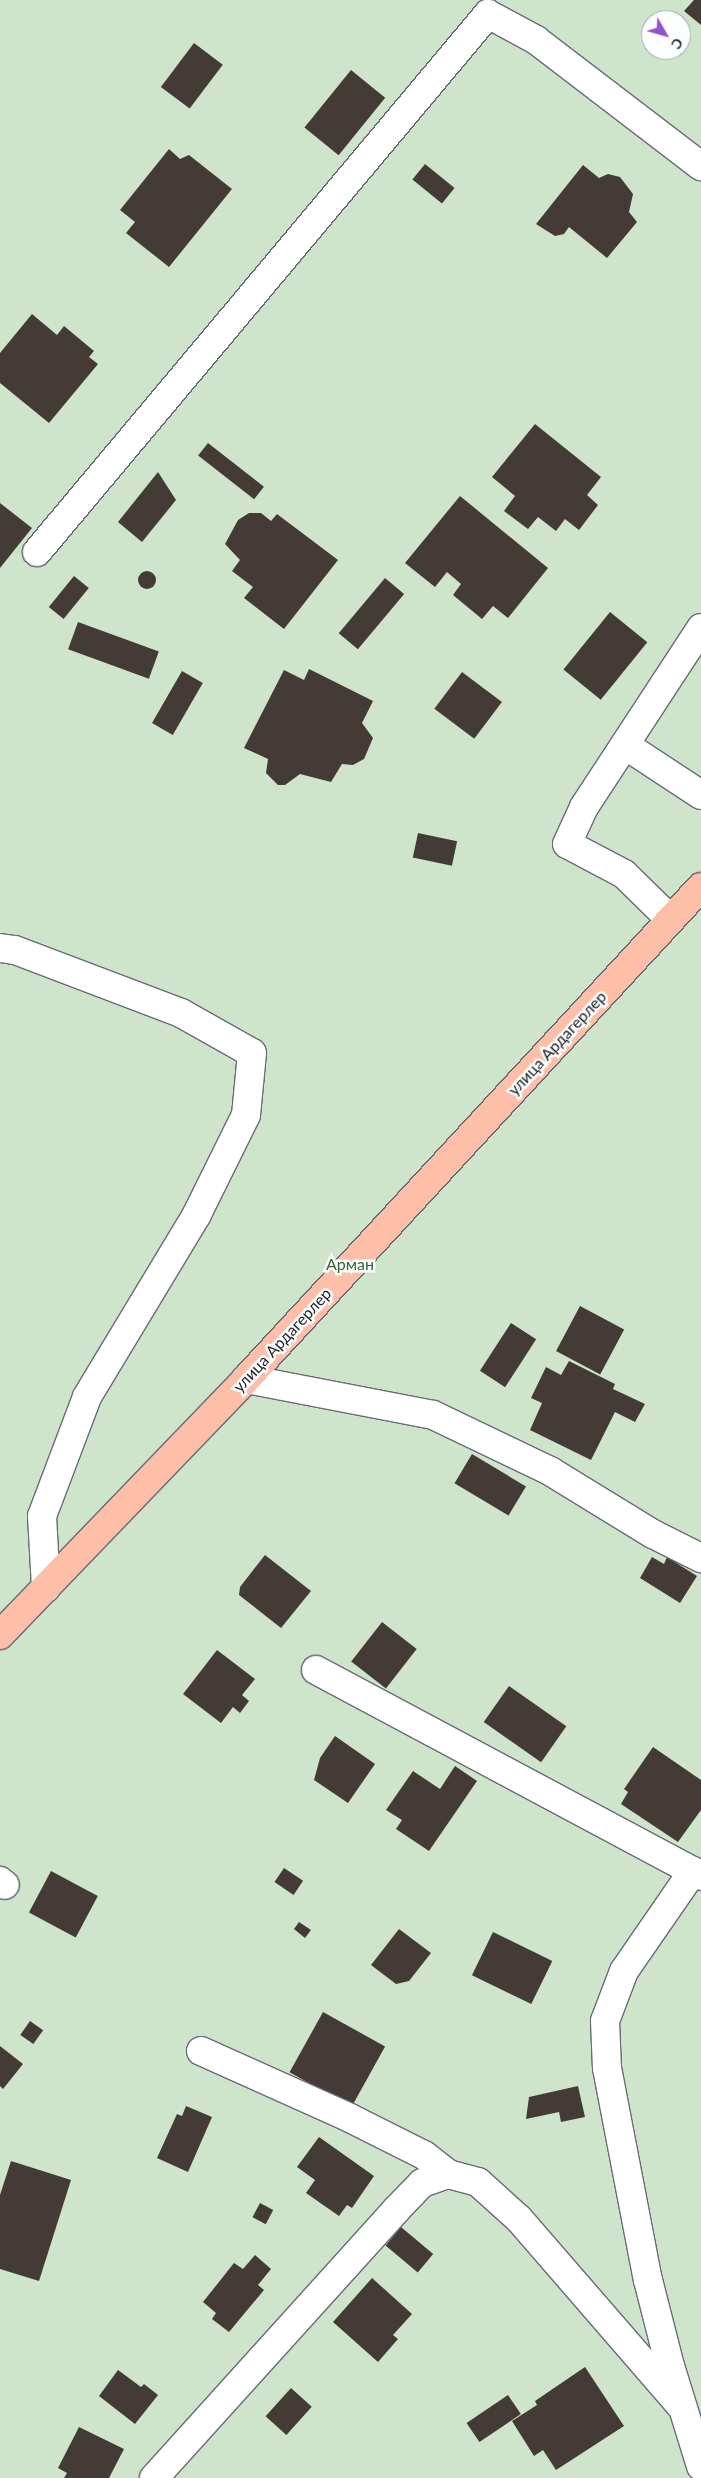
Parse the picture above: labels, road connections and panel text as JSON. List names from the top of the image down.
{
  "streets": {
    "main road": ["улица Ардагерлер"]
  },
  "parks": ["Арман"],
  "north": "bottom right"
}
